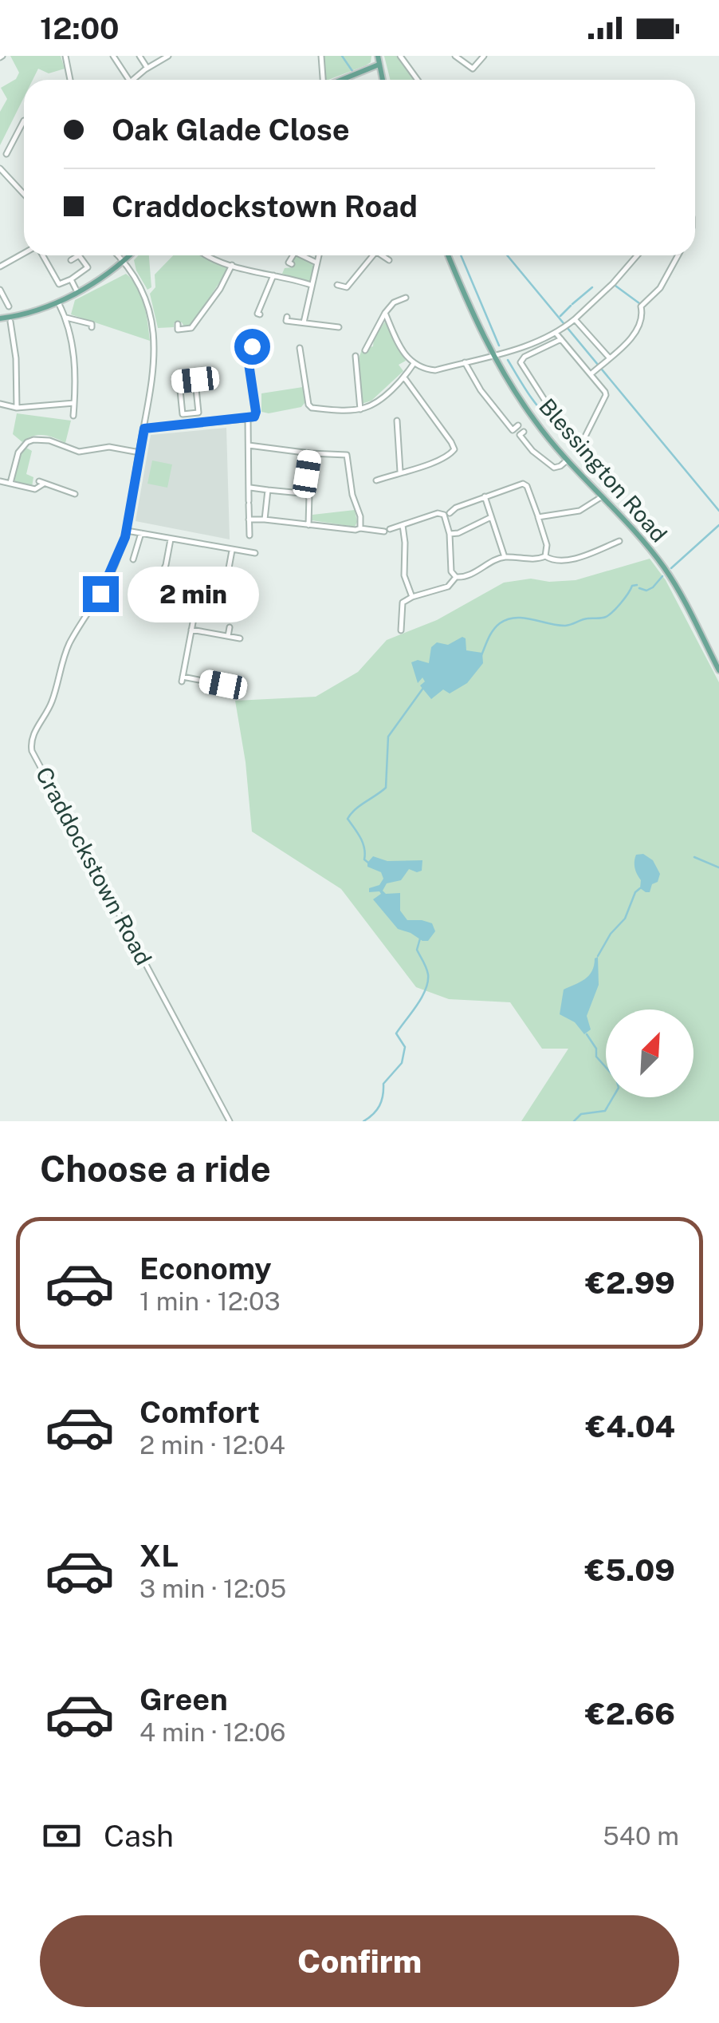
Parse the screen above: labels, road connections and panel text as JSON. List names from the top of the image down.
{
  "streets": {
    "main road": ["Blessington Road"],
    "street": ["Craddockstown Road"]
  },
  "north": "top right",
  "page": {
    "status": "12:00",
    "banner": ["Oak Glade Close", "Craddockstown Road"],
    "bubble": "2 min",
    "heading": "Choose a ride",
    "list": [
      {
        "name": "Economy",
        "note": "1 min · 12:03",
        "value": "€2.99"
      },
      {
        "name": "Comfort",
        "note": "2 min · 12:04",
        "value": "€4.04"
      },
      {
        "name": "XL",
        "note": "3 min · 12:05",
        "value": "€5.09"
      },
      {
        "name": "Green",
        "note": "4 min · 12:06",
        "value": "€2.66"
      }
    ],
    "pay": ["Cash", "540 m"],
    "buttons": "Confirm"
  }
}
